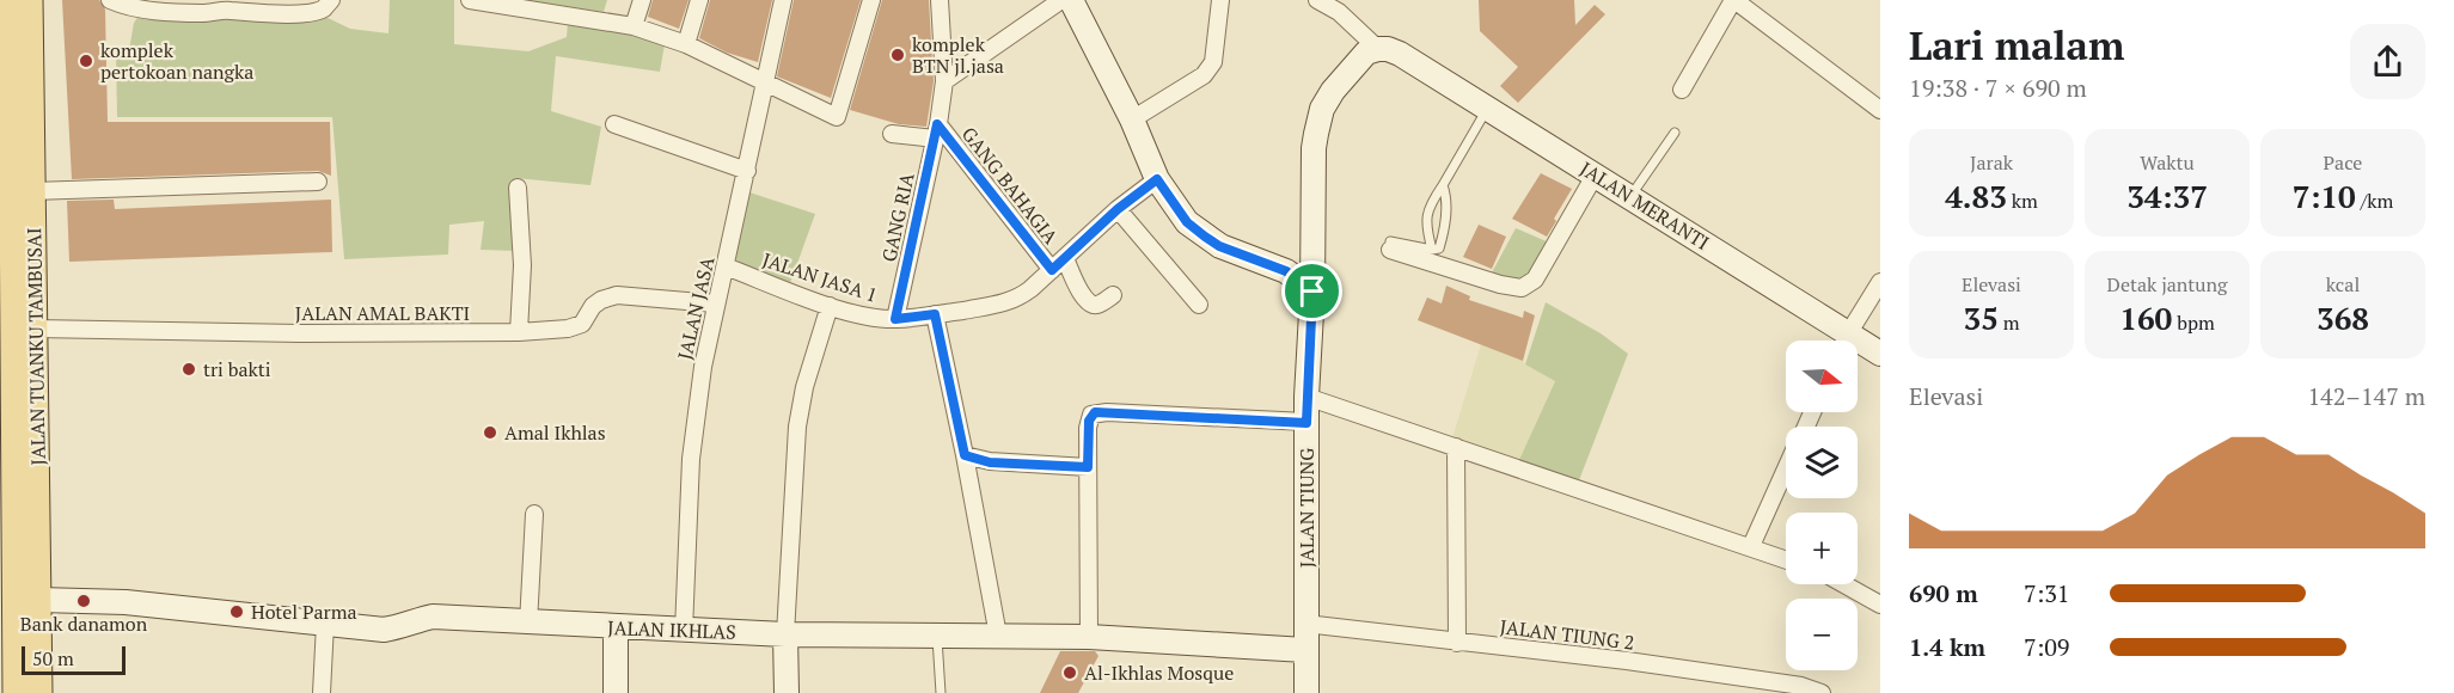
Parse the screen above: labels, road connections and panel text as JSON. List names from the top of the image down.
{
  "streets": {
    "main road": ["JALAN TUANKU TAMBUSAI"],
    "street": [
      "GANG BAHAGIA",
      "JALAN MERANTI",
      "GANG RIA",
      "JALAN JASA 1",
      "JALAN JASA",
      "JALAN AMAL BAKTI",
      "JALAN TIUNG",
      "JALAN IKHLAS",
      "JALAN TIUNG 2"
    ]
  },
  "crossings": [
    ["GANG BAHAGIA", "GANG RIA"],
    ["GANG BAHAGIA", "JALAN JASA 1"],
    ["JALAN MERANTI", "JALAN TIUNG"],
    ["GANG RIA", "JALAN JASA 1"],
    ["JALAN JASA 1", "JALAN JASA"],
    ["JALAN JASA", "JALAN AMAL BAKTI"],
    ["JALAN JASA", "JALAN IKHLAS"],
    ["JALAN AMAL BAKTI", "JALAN TUANKU TAMBUSAI"],
    ["JALAN TUANKU TAMBUSAI", "JALAN IKHLAS"],
    ["JALAN TIUNG", "JALAN IKHLAS"],
    ["JALAN TIUNG", "JALAN TIUNG 2"]
  ],
  "places": [
    "komplek BTN jl.jasa",
    "komplek pertokoan nangka",
    "tri bakti",
    "Amal Ikhlas",
    "Bank danamon",
    "Hotel Parma",
    "Al-Ikhlas Mosque"
  ],
  "scale_bar": "50 m",
  "north": "right",
  "page": {
    "heading": ["Lari malam", "19:38 · 7 × 690 m"],
    "stats": [
      ["Jarak", "4.83 km"],
      ["Waktu", "34:37"],
      ["Pace", "7:10 /km"],
      ["Elevasi", "35 m"],
      ["Detak jantung", "160 bpm"],
      ["kcal", "368"]
    ],
    "map_buttons": ["+", "−"],
    "chart": ["Elevasi", "142–147 m"],
    "list": [
      {
        "name": "690 m",
        "note": "7:31"
      },
      {
        "name": "1.4 km",
        "note": "7:09"
      }
    ],
    "scale": "50 m"
  }
}
